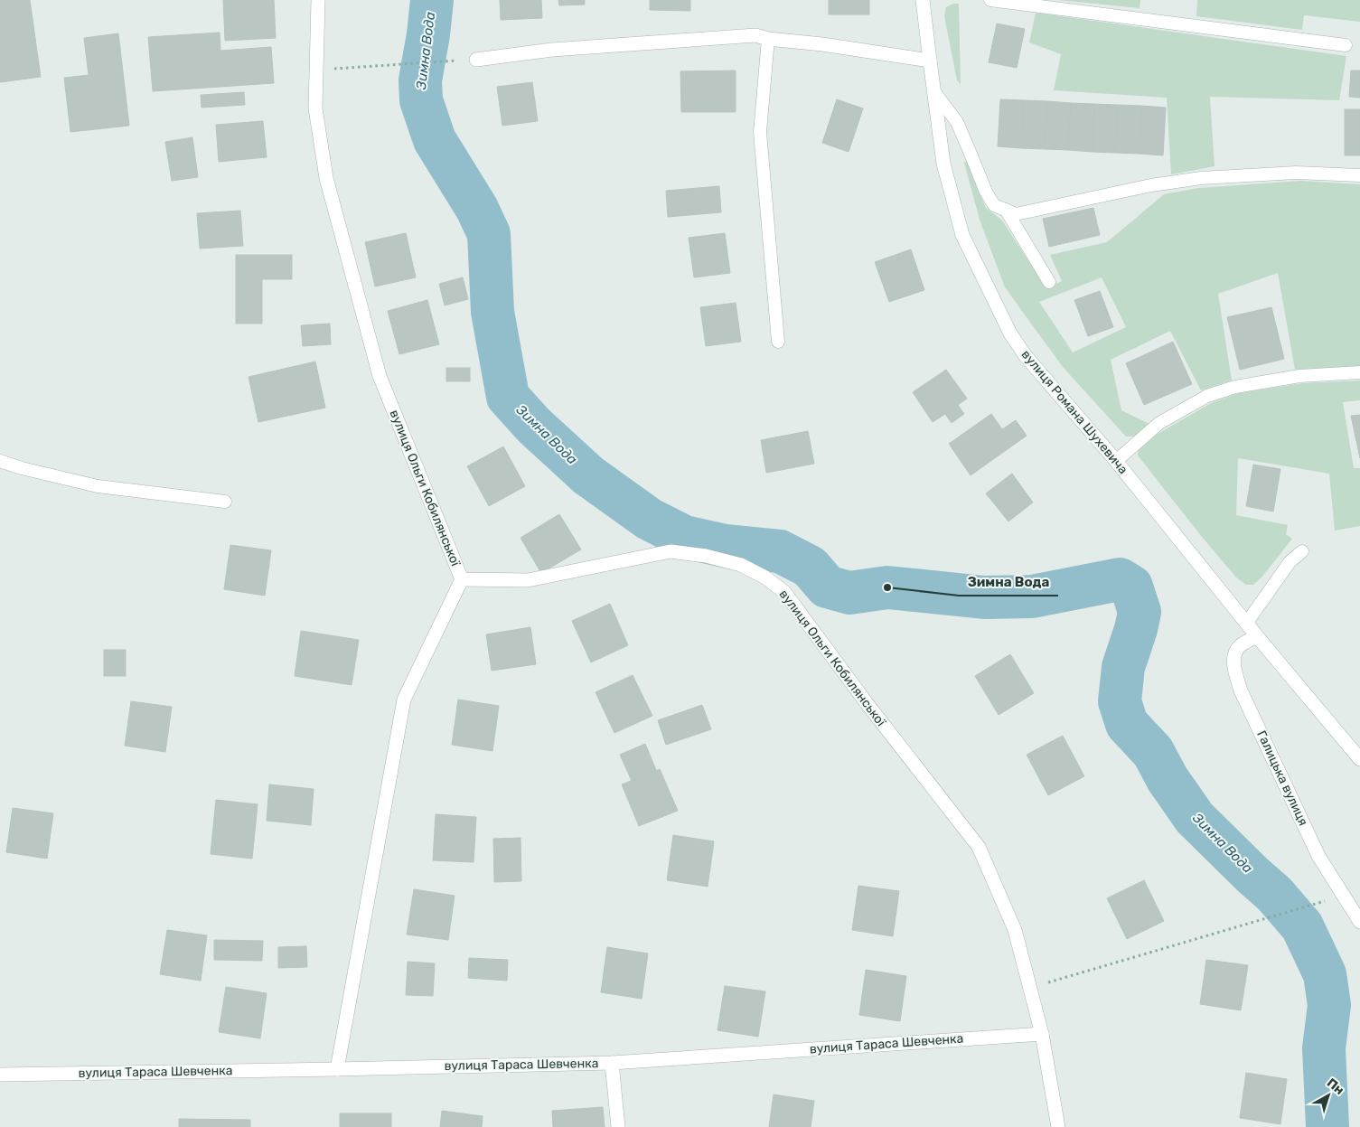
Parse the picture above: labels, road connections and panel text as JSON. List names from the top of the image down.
{
  "streets": {
    "street": [
      "вулиця Романа Шухевича",
      "вулиця Ольги Кобилянської",
      "Галицька вулиця",
      "вулиця Тараса Шевченка"
    ]
  },
  "crossings": [
    ["вулиця Романа Шухевича", "Галицька вулиця"],
    ["вулиця Ольги Кобилянської", "вулиця Тараса Шевченка"]
  ],
  "water": ["Зимна Вода"],
  "places": ["Зимна Вода"],
  "north": "top right"
}
